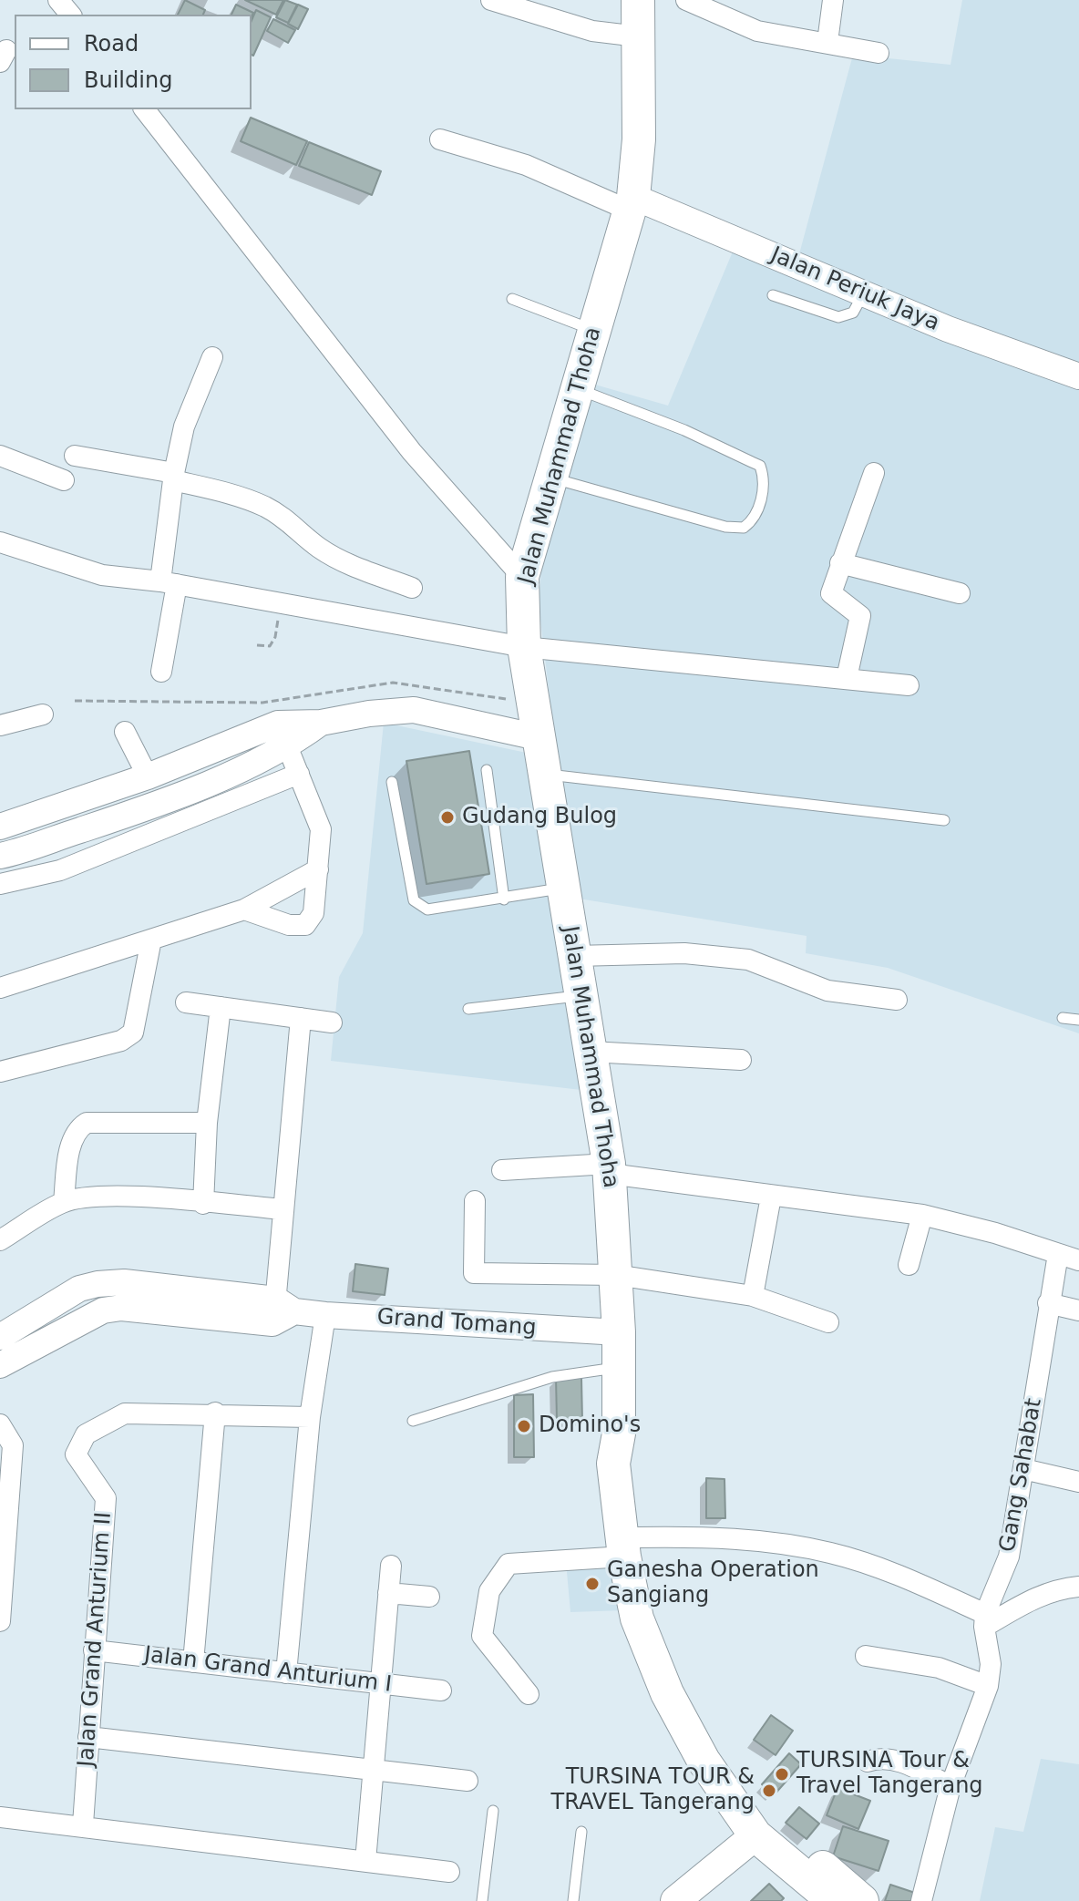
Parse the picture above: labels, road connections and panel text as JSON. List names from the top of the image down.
{
  "streets": {
    "main road": ["Jalan Muhammad Thoha"],
    "street": [
      "Jalan Periuk Jaya",
      "Grand Tomang",
      "Gang Sahabat",
      "Jalan Grand Anturium II",
      "Jalan Grand Anturium I"
    ]
  },
  "crossings": [
    ["Jalan Periuk Jaya", "Jalan Muhammad Thoha"],
    ["Jalan Muhammad Thoha", "Grand Tomang"],
    ["Jalan Grand Anturium II", "Jalan Grand Anturium I"]
  ],
  "places": [
    "Gudang Bulog",
    "Domino's",
    "Ganesha Operation Sangiang",
    "TURSINA Tour & Travel Tangerang",
    "TURSINA TOUR & TRAVEL Tangerang"
  ],
  "legend": ["Road", "Building"]
}
